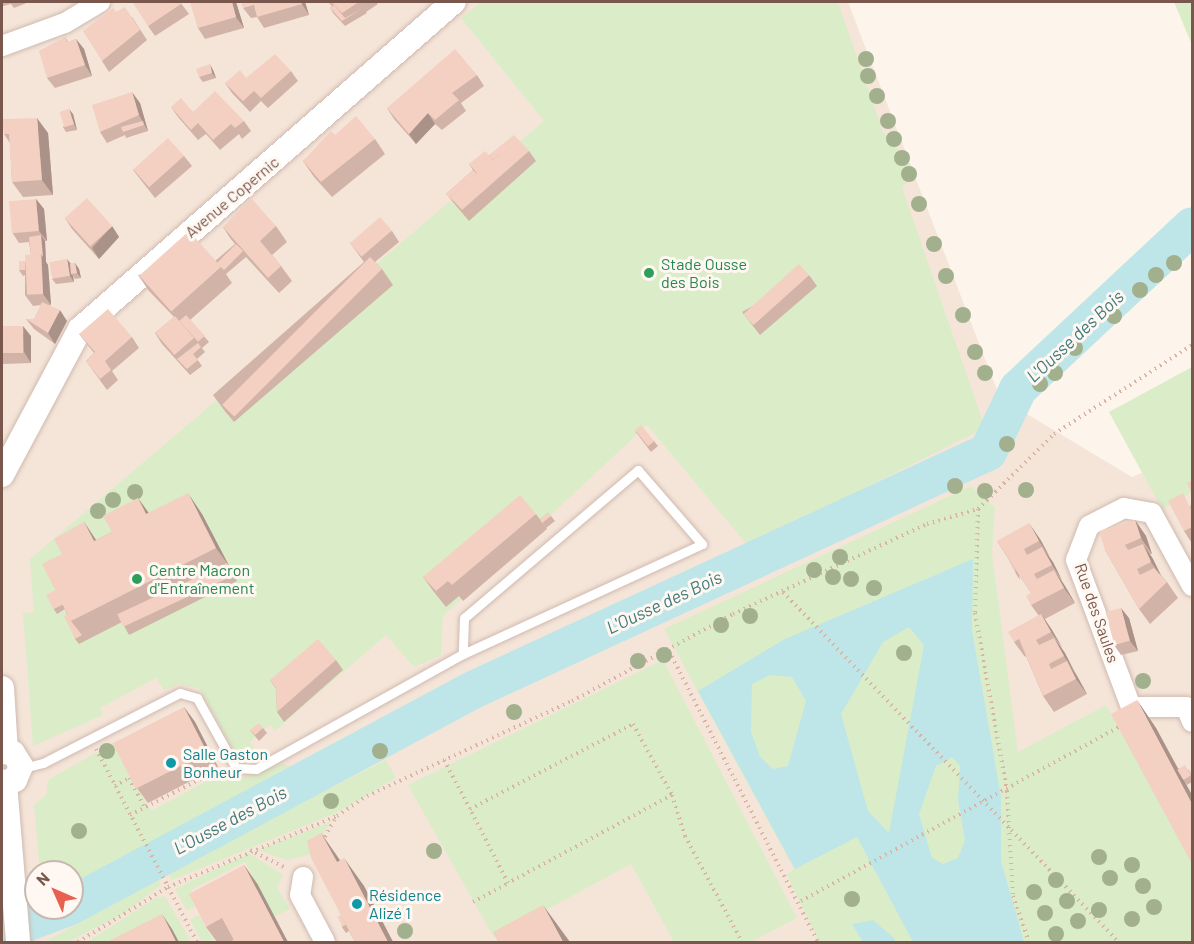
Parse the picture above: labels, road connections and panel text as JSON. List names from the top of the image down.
{
  "streets": {
    "street": ["Avenue Copernic", "Rue des Saules"]
  },
  "water": ["L'Ousse des Bois"],
  "places": [
    "Stade Ousse des Bois",
    "Centre Macron d'Entraînement",
    "Salle Gaston Bonheur",
    "Résidence Alizé 1"
  ],
  "north": "top left"
}
